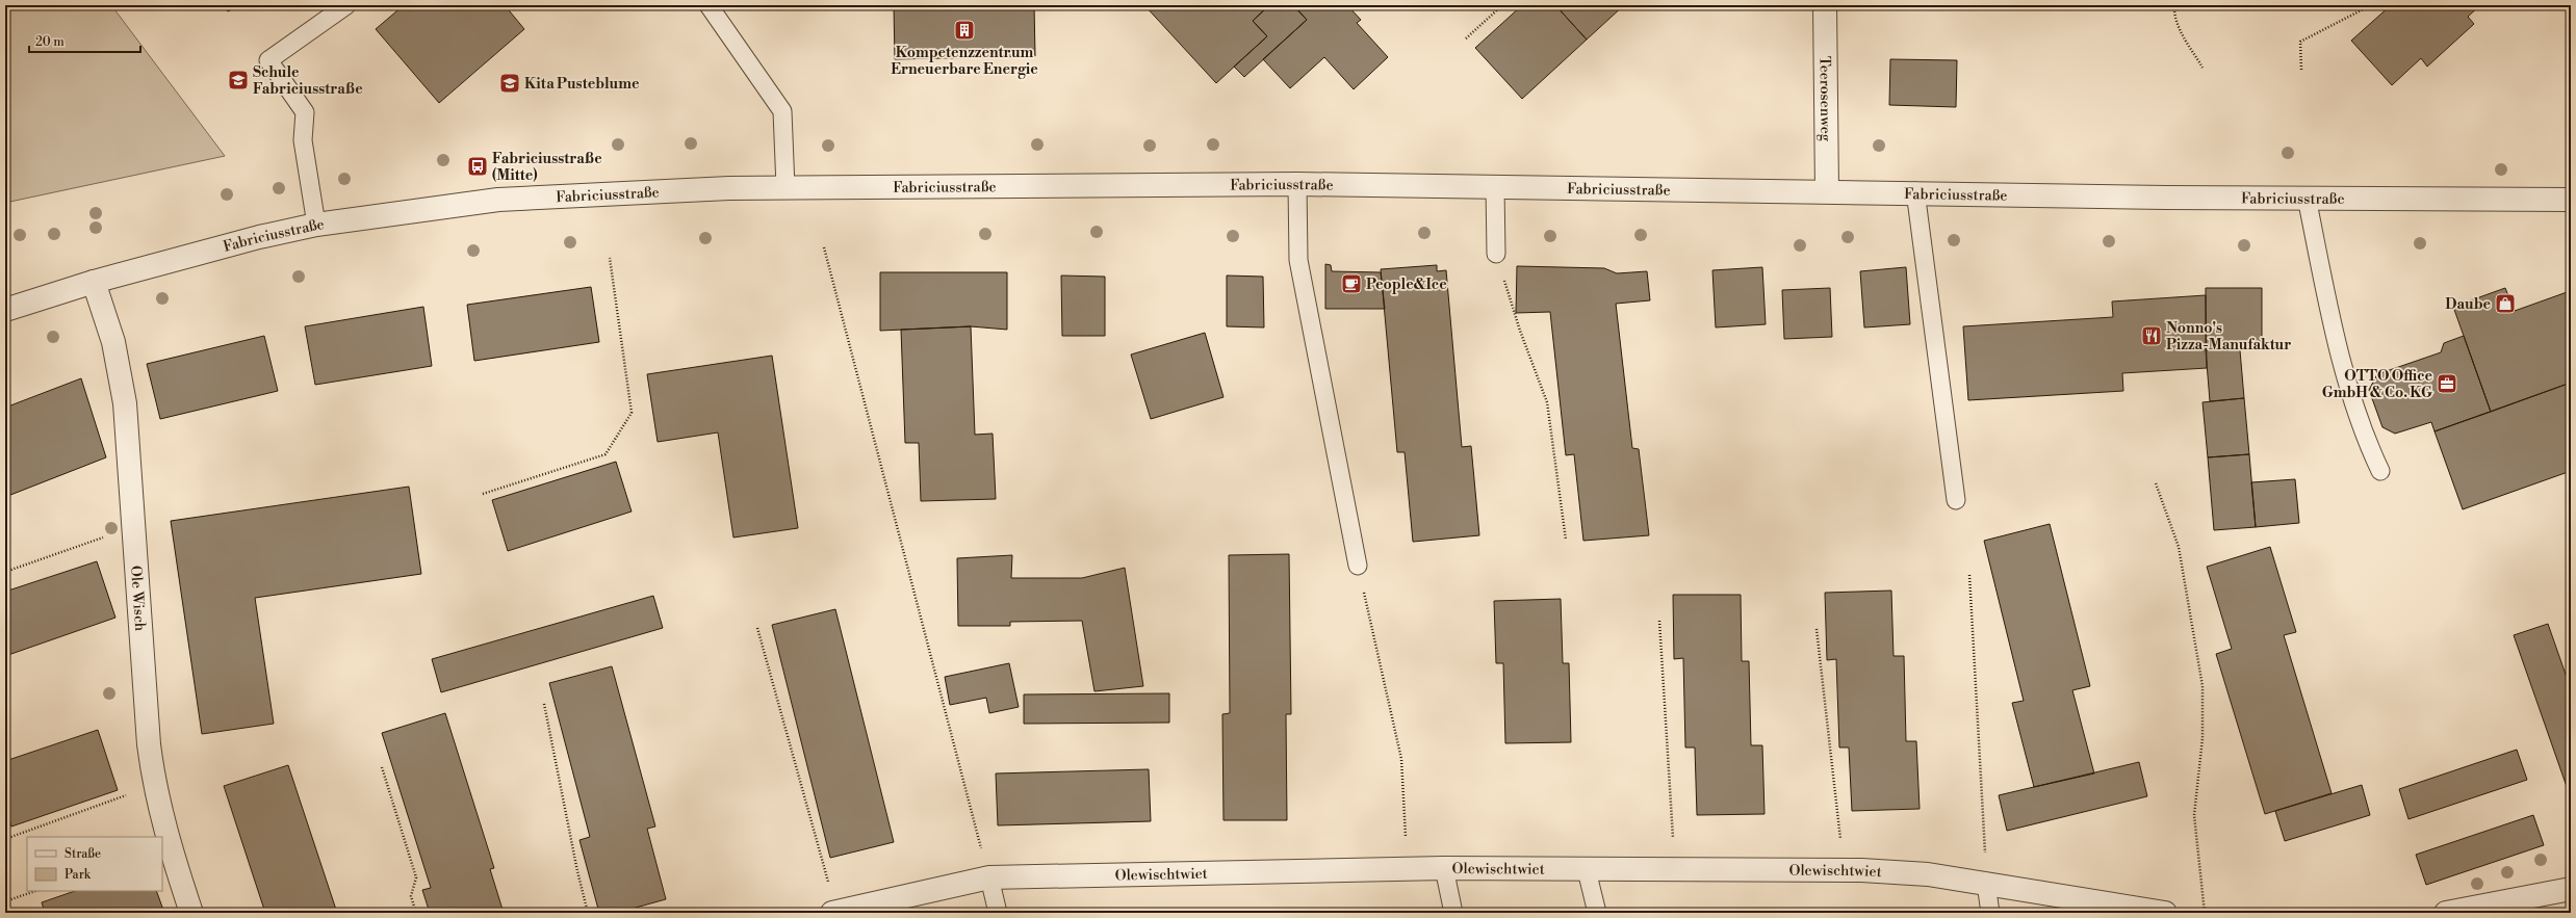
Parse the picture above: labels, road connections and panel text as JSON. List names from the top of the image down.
{
  "streets": {
    "street": [
      "Teerosenweg",
      "Fabriciusstraße",
      "Ole Wisch",
      "Olewischtwiet"
    ]
  },
  "crossings": [
    ["Teerosenweg", "Fabriciusstraße"],
    ["Fabriciusstraße", "Ole Wisch"]
  ],
  "places": {
    "building": ["Kompetenzzentrum Erneuerbare Energie"],
    "school or university": ["Schule Fabriciusstraße", "Kita Pusteblume"],
    "bus stop": ["Fabriciusstraße (Mitte)"],
    "cafe": ["People&Ice"],
    "shop": ["Daube"],
    "restaurant": ["Nonno's Pizza-Manufaktur"],
    "office": ["OTTO Office GmbH & Co. KG"]
  },
  "legend": ["Straße", "Park"],
  "scale_bar": "20 m"
}
